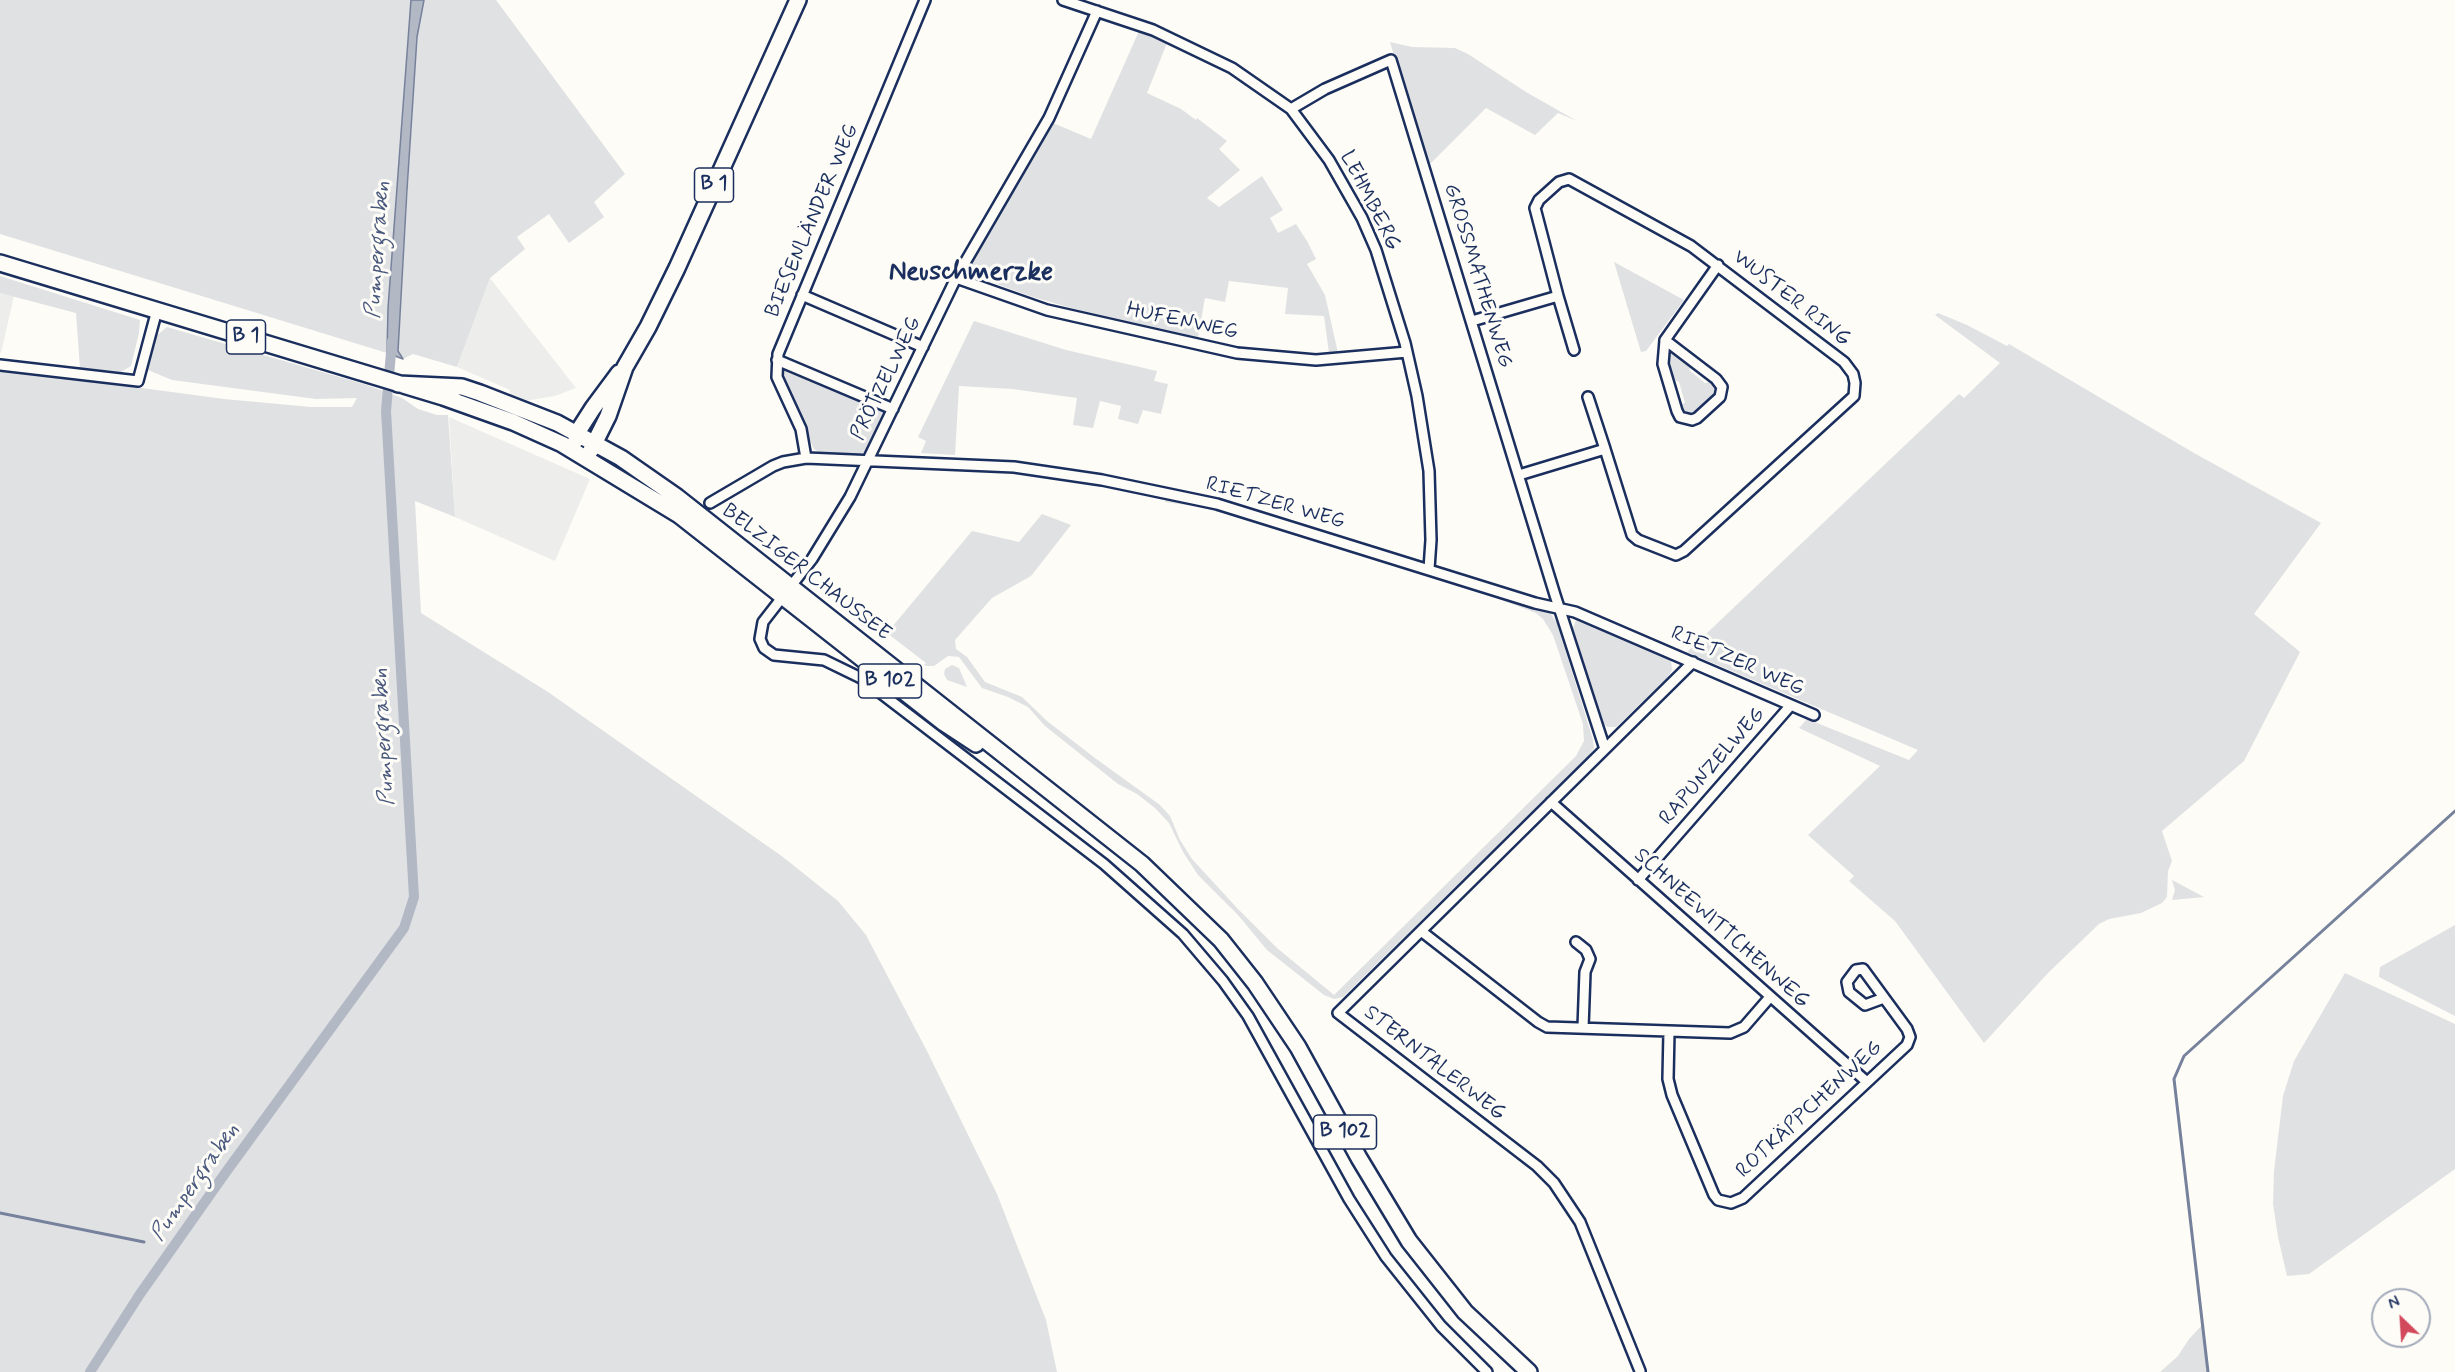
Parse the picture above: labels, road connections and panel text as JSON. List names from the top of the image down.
{
  "streets": {
    "main road": ["B 1", "BELZIGER CHAUSSEE", "B 102"],
    "street": [
      "LEHMBERG",
      "BIESENLÄNDER WEG",
      "GROSSMATHENWEG",
      "WUSTER RING",
      "HUFENWEG",
      "PRÖTZELWEG",
      "RIETZER WEG",
      "RAPUNZELWEG",
      "SCHNEEWITTCHENWEG",
      "STERNTALERWEG",
      "ROTKÄPPCHENWEG"
    ]
  },
  "crossings": [
    ["B 1", "BELZIGER CHAUSSEE"],
    ["LEHMBERG", "GROSSMATHENWEG"],
    ["LEHMBERG", "HUFENWEG"],
    ["LEHMBERG", "PRÖTZELWEG"],
    ["LEHMBERG", "RIETZER WEG"],
    ["BIESENLÄNDER WEG", "RIETZER WEG"],
    ["GROSSMATHENWEG", "RIETZER WEG"],
    ["HUFENWEG", "PRÖTZELWEG"],
    ["PRÖTZELWEG", "RIETZER WEG"],
    ["PRÖTZELWEG", "BELZIGER CHAUSSEE"],
    ["RIETZER WEG", "RAPUNZELWEG"],
    ["RIETZER WEG", "STERNTALERWEG"],
    ["RAPUNZELWEG", "SCHNEEWITTCHENWEG"],
    ["SCHNEEWITTCHENWEG", "STERNTALERWEG"],
    ["SCHNEEWITTCHENWEG", "ROTKÄPPCHENWEG"]
  ],
  "districts": ["Neuschmerzke"],
  "water": ["Pumpergraben"],
  "north": "top left"
}
